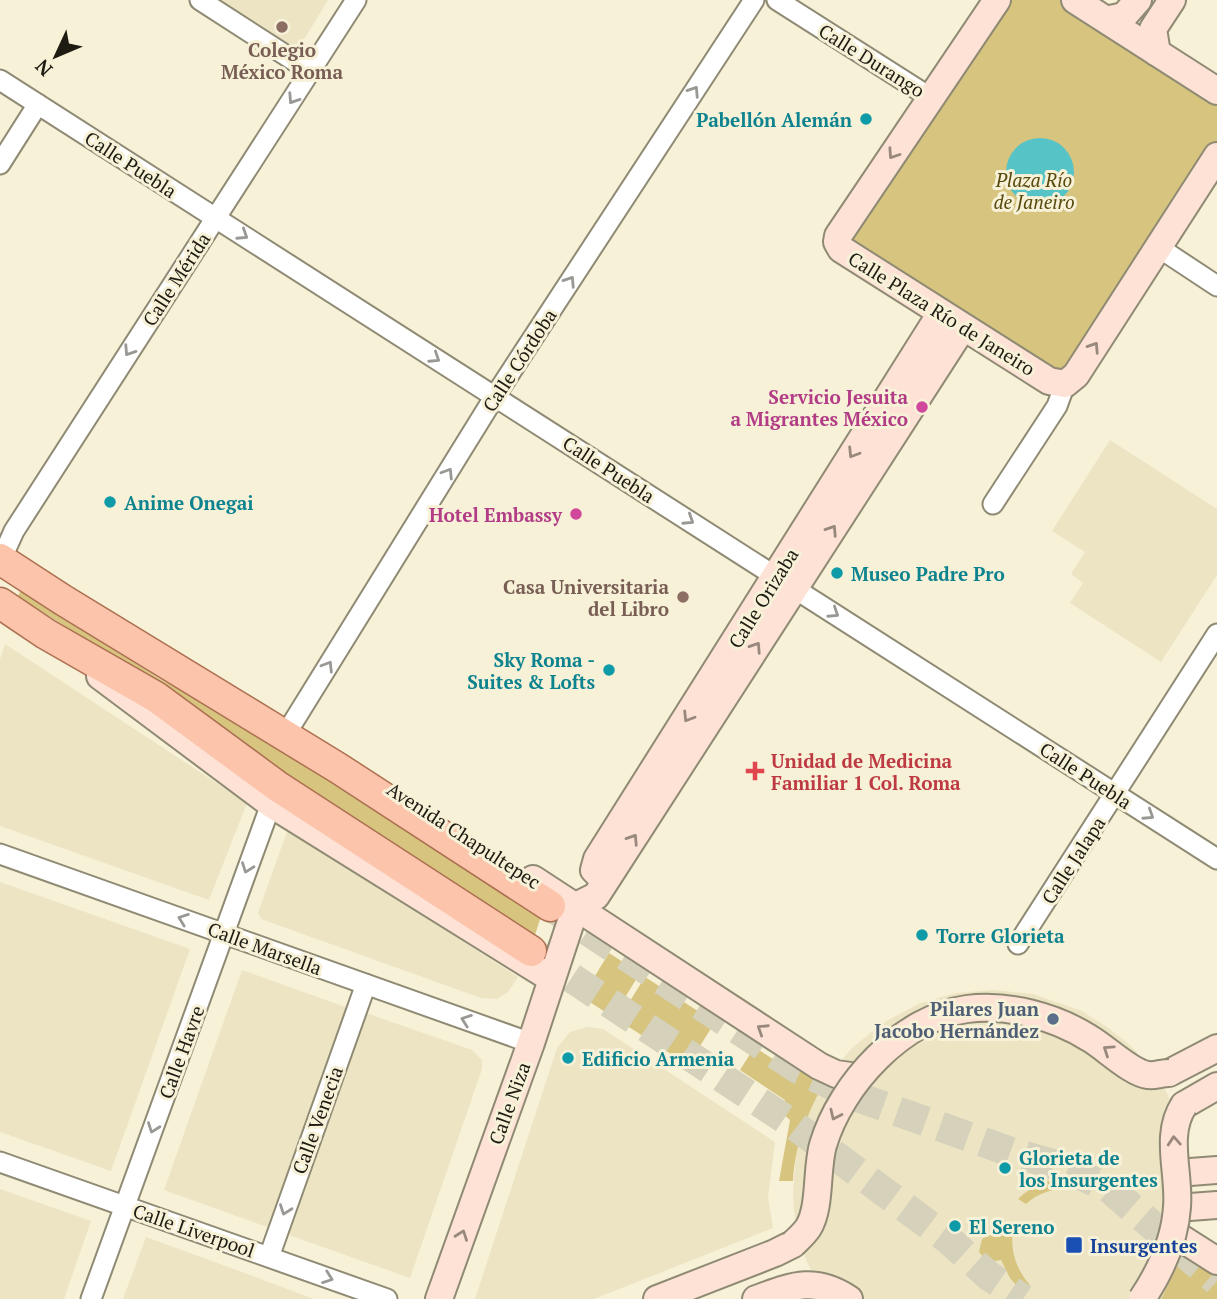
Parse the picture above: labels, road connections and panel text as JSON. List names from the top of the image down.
{
  "streets": {
    "main road": [
      "Calle Plaza Río de Janeiro",
      "Calle Orizaba",
      "Avenida Chapultepec",
      "Calle Niza"
    ],
    "street": [
      "Calle Durango",
      "Calle Puebla",
      "Calle Mérida",
      "Calle Córdoba",
      "Calle Jalapa",
      "Calle Marsella",
      "Calle Havre",
      "Calle Venecia",
      "Calle Liverpool"
    ]
  },
  "crossings": [
    ["Calle Durango", "Calle Plaza Río de Janeiro"],
    ["Calle Puebla", "Calle Mérida"],
    ["Calle Puebla", "Calle Córdoba"],
    ["Calle Puebla", "Calle Orizaba"],
    ["Calle Puebla", "Calle Jalapa"],
    ["Calle Mérida", "Avenida Chapultepec"],
    ["Calle Plaza Río de Janeiro", "Calle Orizaba"],
    ["Calle Córdoba", "Avenida Chapultepec"],
    ["Calle Orizaba", "Avenida Chapultepec"],
    ["Calle Orizaba", "Calle Niza"],
    ["Avenida Chapultepec", "Calle Niza"],
    ["Calle Marsella", "Calle Havre"],
    ["Calle Marsella", "Calle Niza"],
    ["Calle Marsella", "Calle Venecia"],
    ["Calle Havre", "Calle Liverpool"],
    ["Calle Venecia", "Calle Liverpool"]
  ],
  "one_way": [
    "Calle Puebla",
    "Calle Mérida",
    "Calle Córdoba",
    "Calle Marsella",
    "Calle Havre",
    "Calle Niza",
    "Calle Venecia"
  ],
  "parks": ["Plaza Río de Janeiro"],
  "places": {
    "other": [
      "Colegio México Roma",
      "Pabellón Alemán",
      "Servicio Jesuita a Migrantes México",
      "Anime Onegai",
      "Hotel Embassy",
      "Museo Padre Pro",
      "Casa Universitaria del Libro",
      "Sky Roma - Suites & Lofts",
      "Torre Glorieta",
      "Pilares Juan Jacobo Hernández",
      "Edificio Armenia",
      "Glorieta de los Insurgentes",
      "El Sereno"
    ],
    "health": ["Unidad de Medicina Familiar 1 Col. Roma"],
    "transit": ["Insurgentes"]
  },
  "north": "bottom left"
}
